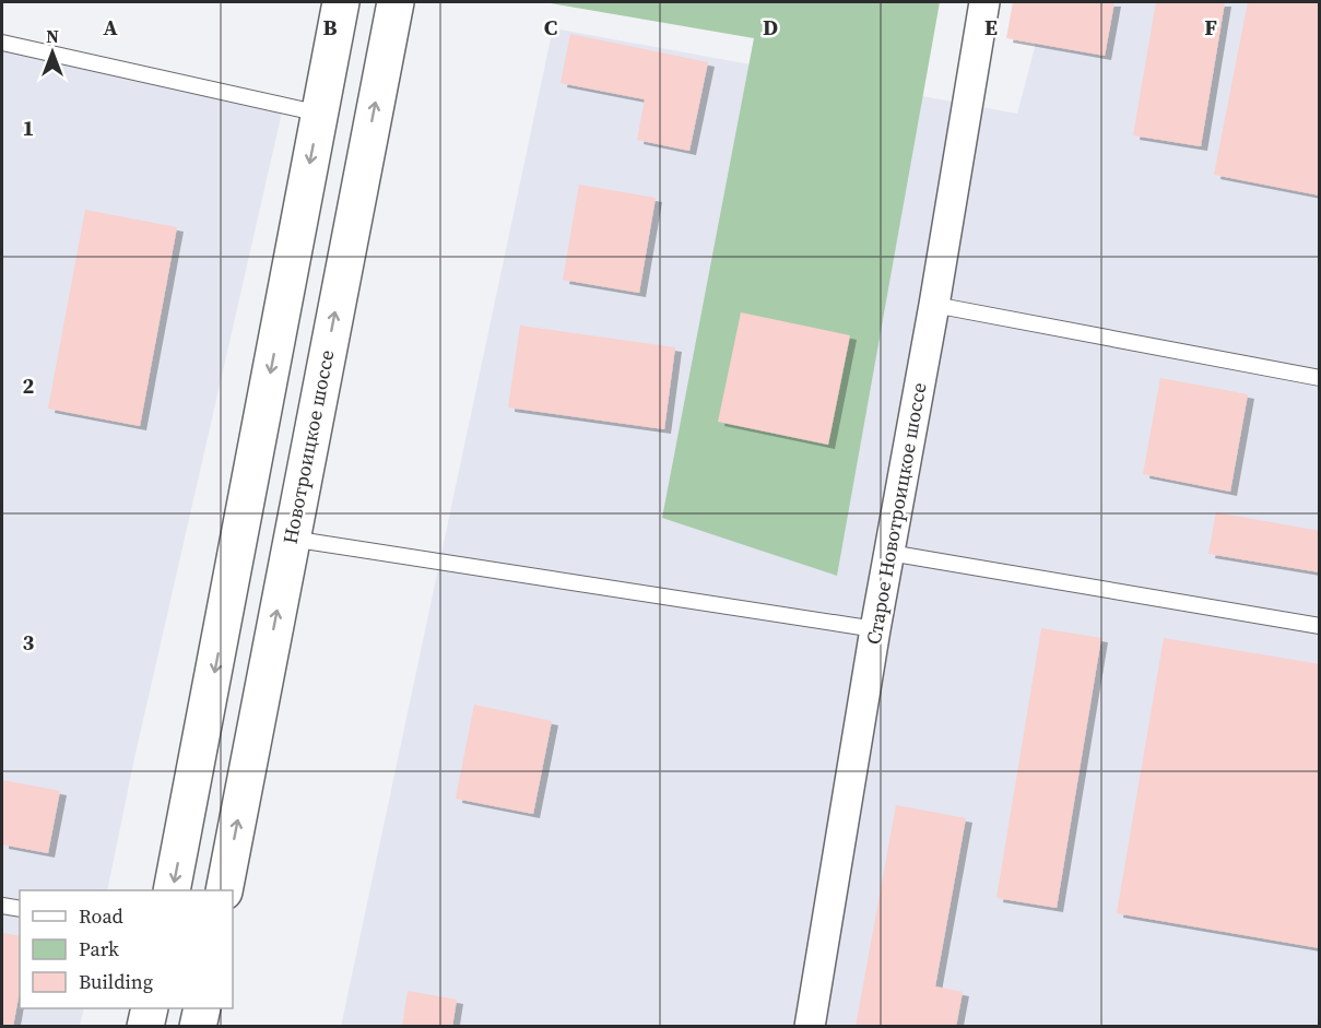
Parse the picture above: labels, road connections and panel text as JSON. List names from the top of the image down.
{
  "streets": {
    "main road": ["Новотроицкое шоссе"],
    "street": ["Старое Новотроицкое шоссе"]
  },
  "legend": ["Road", "Park", "Building"],
  "north": "top",
  "grid": {
    "columns": [
      "A",
      "B",
      "C",
      "D",
      "E",
      "F"
    ],
    "rows": ["1", "2", "3"]
  }
}
